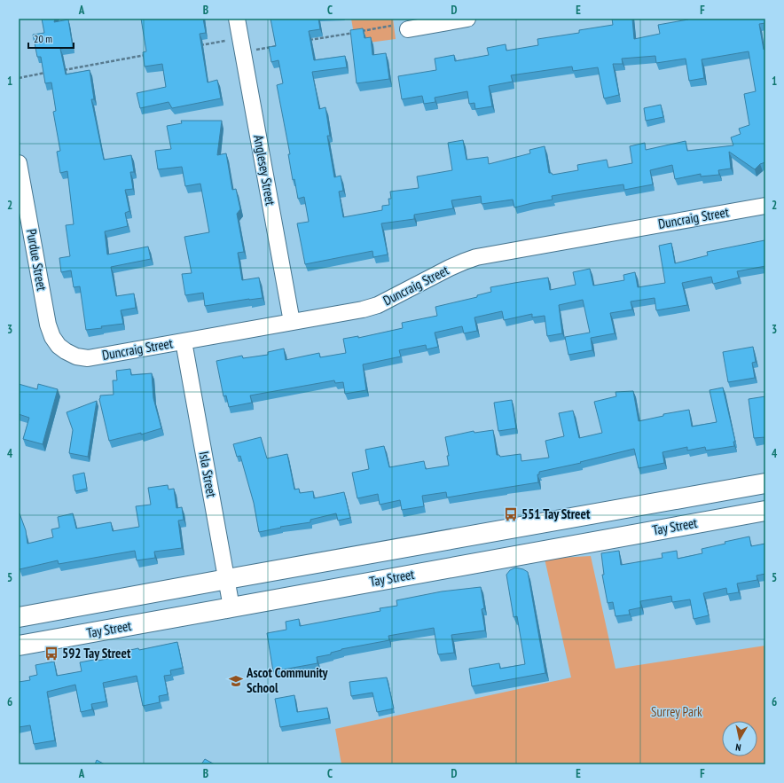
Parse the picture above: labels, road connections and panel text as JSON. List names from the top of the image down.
{
  "streets": {
    "highway": ["Tay Street"],
    "street": [
      "Anglesey Street",
      "Duncraig Street",
      "Purdue Street",
      "Isla Street"
    ]
  },
  "crossings": [
    ["Anglesey Street", "Duncraig Street"],
    ["Duncraig Street", "Purdue Street"],
    ["Duncraig Street", "Isla Street"],
    ["Isla Street", "Tay Street"]
  ],
  "parks": ["Surrey Park"],
  "places": {
    "bus stop": ["551 Tay Street", "592 Tay Street"],
    "school or university": ["Ascot Community School"]
  },
  "scale_bar": "20 m",
  "north": "bottom",
  "grid": {
    "columns": [
      "A",
      "B",
      "C",
      "D",
      "E",
      "F"
    ],
    "rows": [
      "1",
      "2",
      "3",
      "4",
      "5",
      "6"
    ]
  }
}
